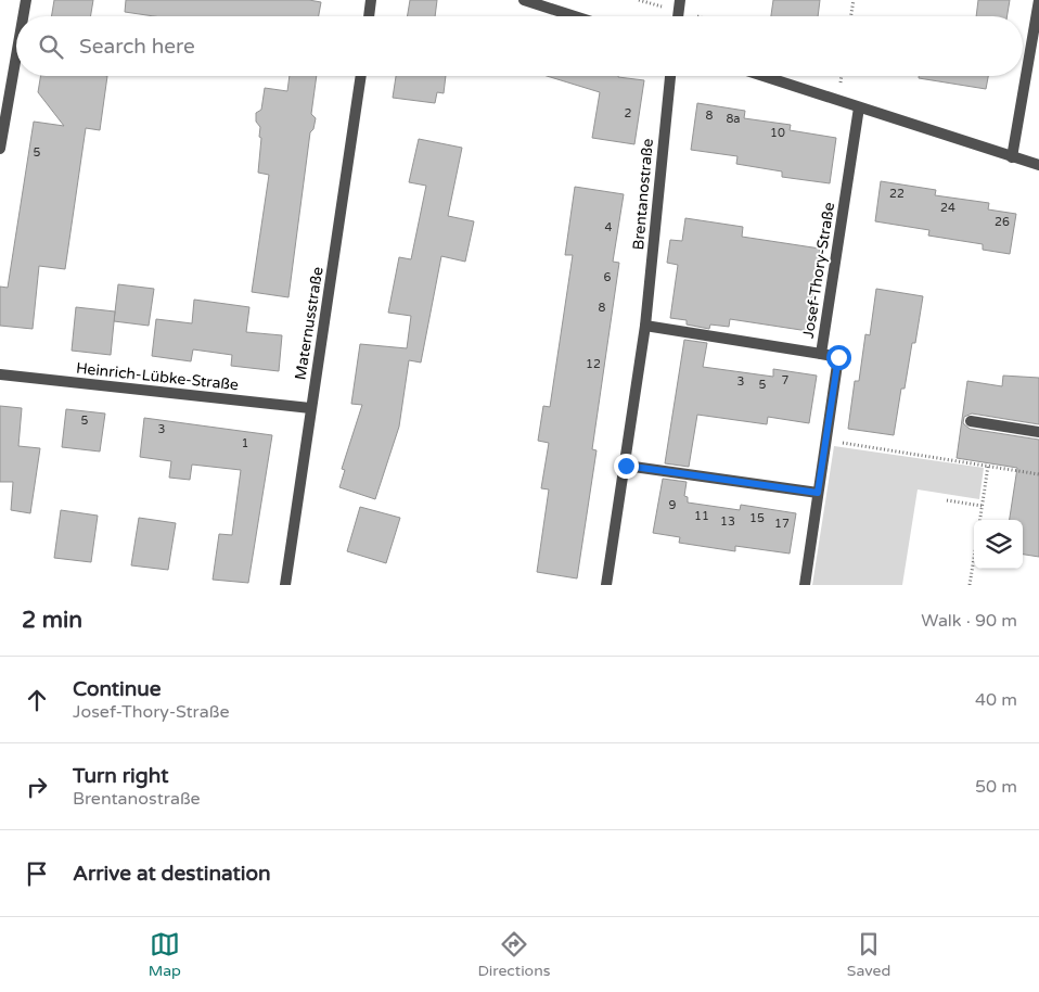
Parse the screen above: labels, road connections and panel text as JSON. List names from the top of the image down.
{
  "streets": {
    "street": [
      "Brentanostraße",
      "Josef-Thory-Straße",
      "Maternusstraße",
      "Heinrich-Lübke-Straße"
    ]
  },
  "crossings": [
    ["Maternusstraße", "Heinrich-Lübke-Straße"]
  ],
  "house_numbers": [
    "2",
    "8",
    "8a",
    "10",
    "5",
    "22",
    "24",
    "26",
    "4",
    "6",
    "8",
    "12",
    "7",
    "3",
    "5",
    "5",
    "3",
    "1",
    "9",
    "11",
    "15",
    "13",
    "17"
  ],
  "page": {
    "search": "Search here",
    "heading": ["2 min", "Walk · 90 m"],
    "list": [
      ["Continue", "Josef-Thory-Straße", "40 m"],
      ["Turn right", "Brentanostraße", "50 m"],
      "Arrive at destination"
    ],
    "nav": ["Map", "Directions", "Saved"]
  }
}
